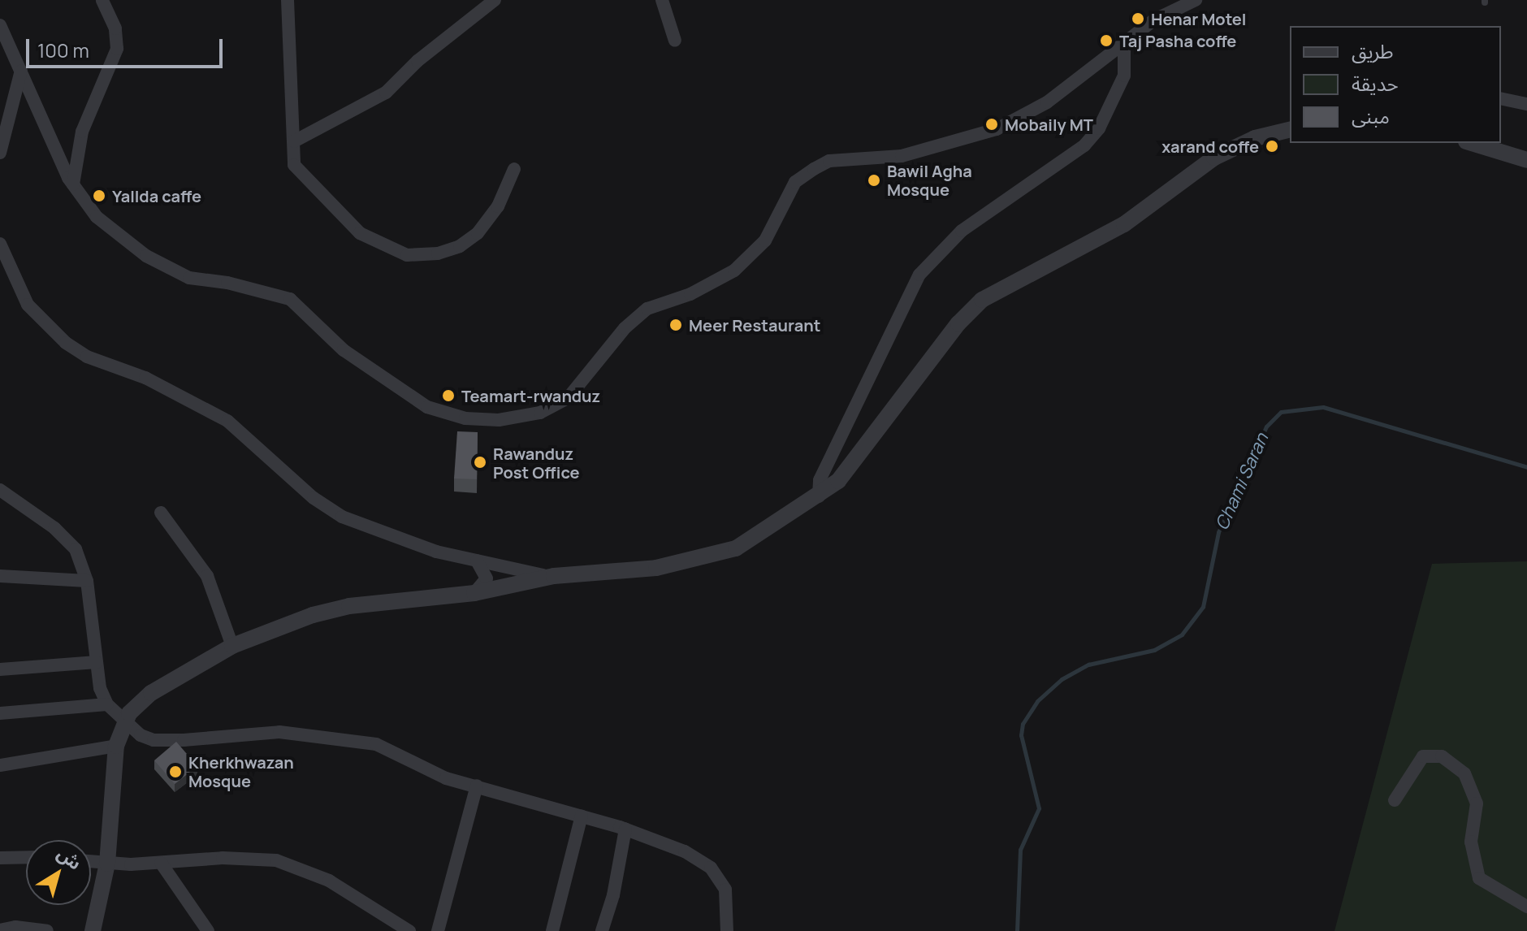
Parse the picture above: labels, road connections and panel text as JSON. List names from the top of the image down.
{
  "water": ["Chami Saran"],
  "places": [
    "Henar Motel",
    "Taj Pasha coffe",
    "Mobaily MT",
    "xarand coffe",
    "Bawil Agha Mosque",
    "Yallda caffe",
    "Meer Restaurant",
    "Teamart-rwanduz",
    "Rawanduz Post Office",
    "Kherkhwazan Mosque"
  ],
  "legend": ["طريق", "حديقة", "مبنى"],
  "scale_bar": "100 m",
  "north": "top right"
}
